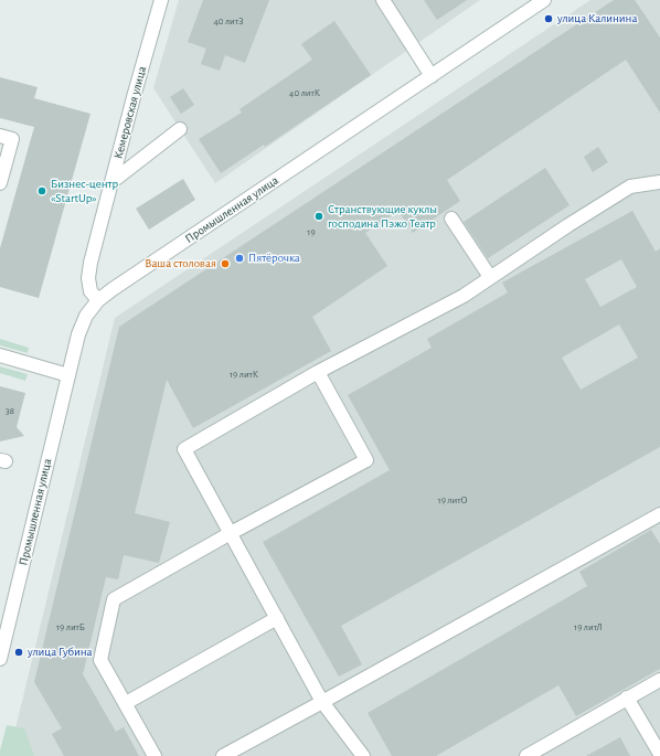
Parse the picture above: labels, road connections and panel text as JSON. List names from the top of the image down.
{
  "streets": {
    "street": ["Кемеровская улица", "Промышленная улица"]
  },
  "crossings": [
    ["Кемеровская улица", "Промышленная улица"]
  ],
  "places": [
    "улица Калинина",
    "Бизнес-центр «StartUp»",
    "Странствующие куклы господина Пэжо Театр",
    "Пятёрочка",
    "Ваша столовая",
    "улица Губина"
  ],
  "house_numbers": [
    "40 литЗ",
    "40 литК",
    "19",
    "19 литК",
    "38",
    "19 литО",
    "19 литБ",
    "19 литЛ"
  ]
}
